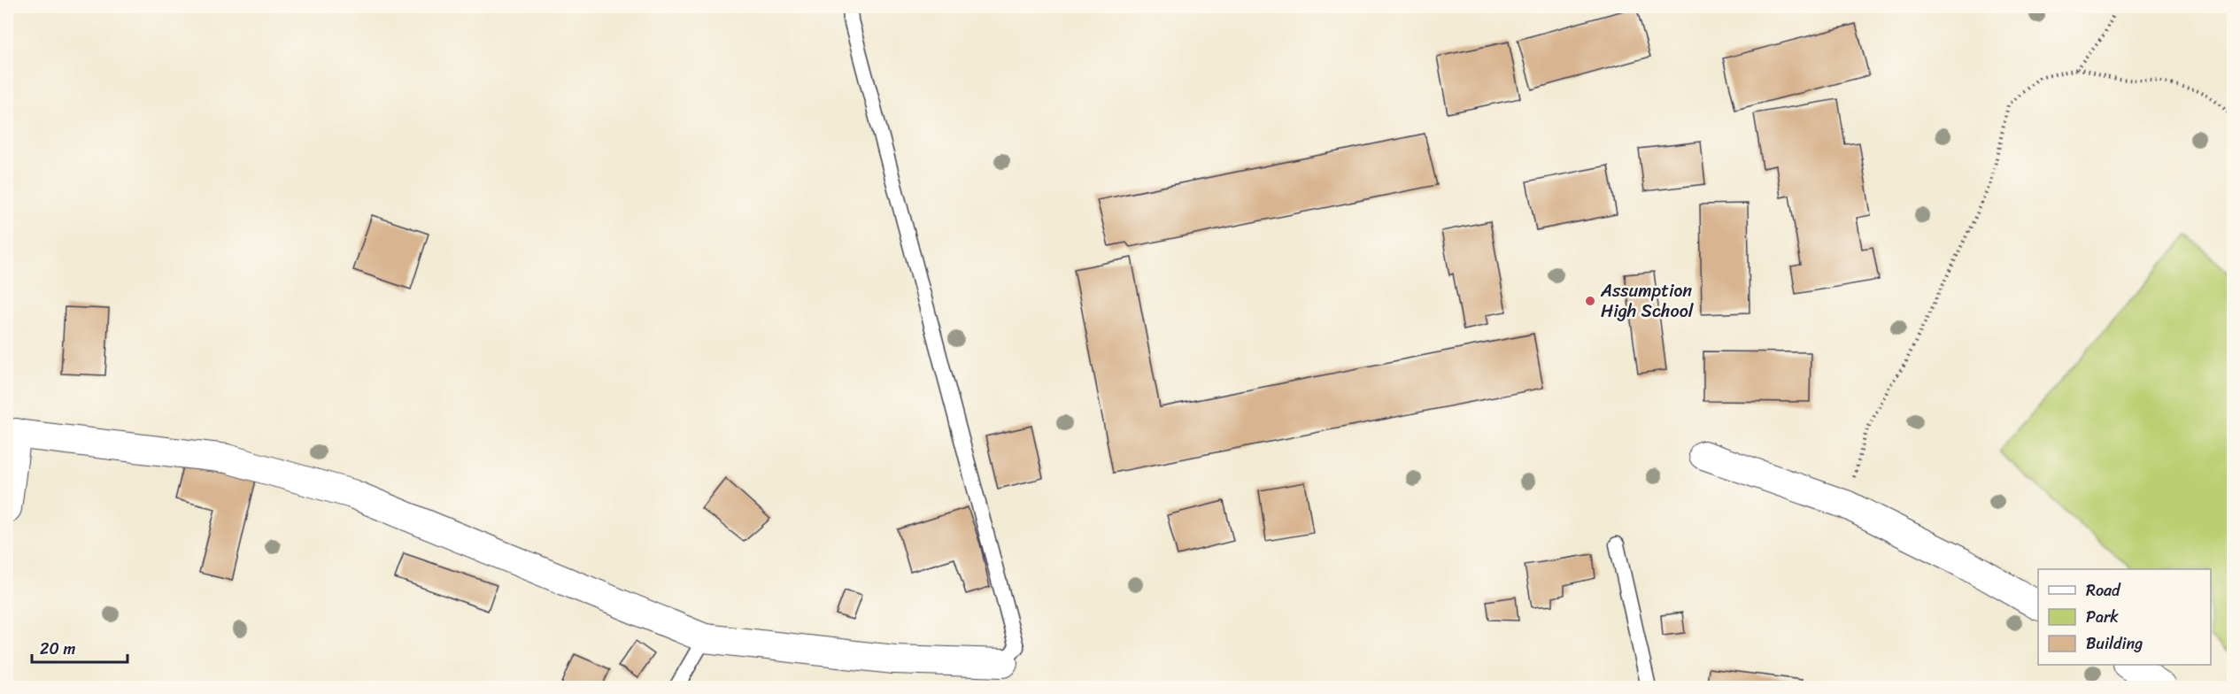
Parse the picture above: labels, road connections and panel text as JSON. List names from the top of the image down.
{
  "places": ["Assumption High School"],
  "legend": ["Road", "Park", "Building"],
  "scale_bar": "20 m"
}
